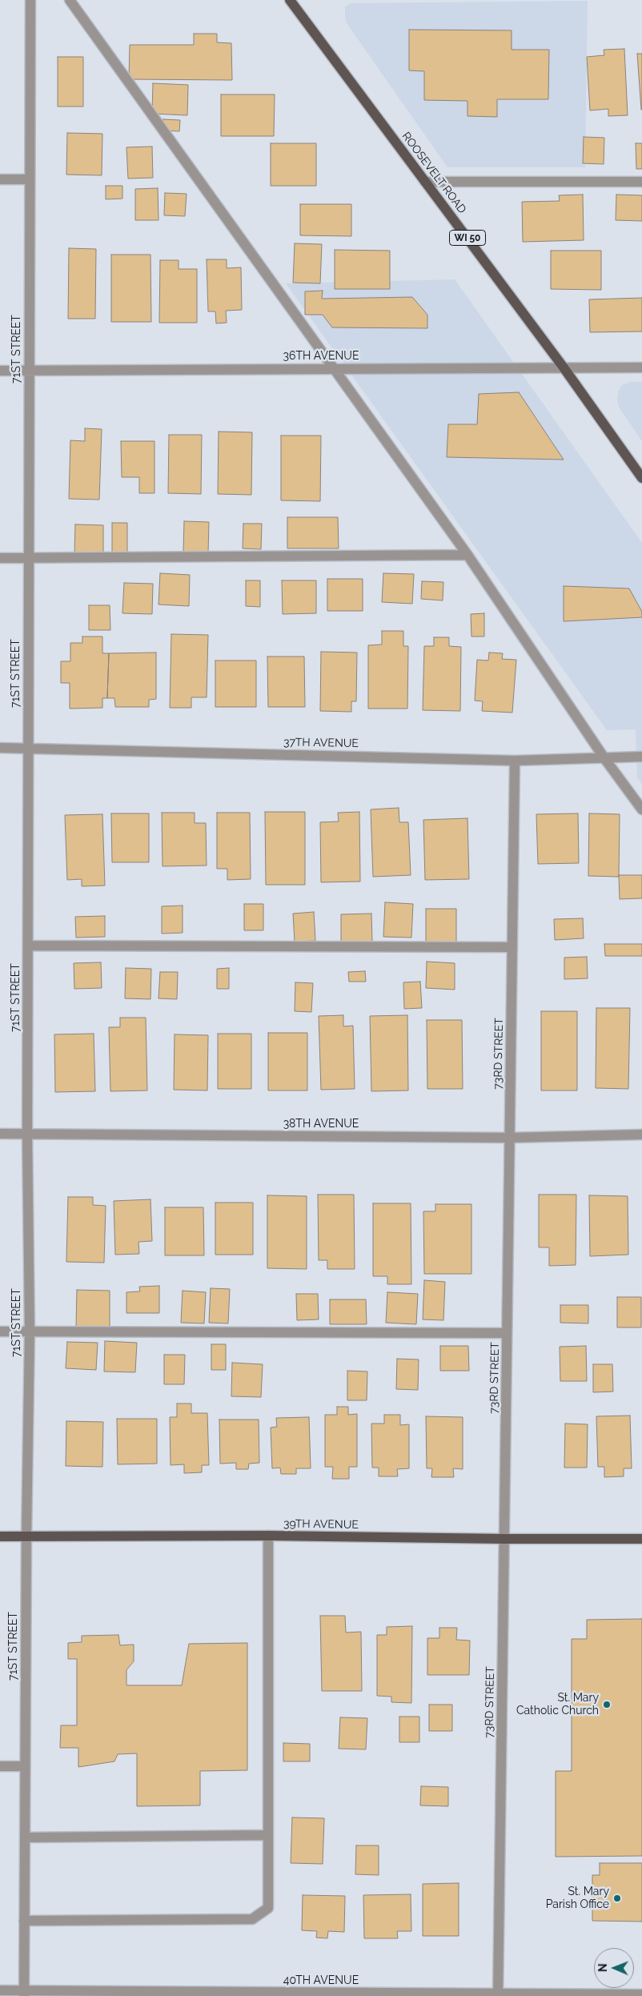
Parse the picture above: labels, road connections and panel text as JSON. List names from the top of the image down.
{
  "streets": {
    "main road": ["ROOSEVELT ROAD", "WI 50", "39TH AVENUE"],
    "street": [
      "71ST STREET",
      "36TH AVENUE",
      "37TH AVENUE",
      "73RD STREET",
      "38TH AVENUE",
      "40TH AVENUE"
    ]
  },
  "crossings": [
    ["ROOSEVELT ROAD", "36TH AVENUE"],
    ["71ST STREET", "36TH AVENUE"],
    ["71ST STREET", "37TH AVENUE"],
    ["71ST STREET", "38TH AVENUE"],
    ["71ST STREET", "39TH AVENUE"],
    ["71ST STREET", "40TH AVENUE"],
    ["37TH AVENUE", "73RD STREET"],
    ["73RD STREET", "38TH AVENUE"],
    ["73RD STREET", "39TH AVENUE"],
    ["73RD STREET", "40TH AVENUE"]
  ],
  "places": ["St. Mary Catholic Church", "St. Mary Parish Office"],
  "north": "left"
}
